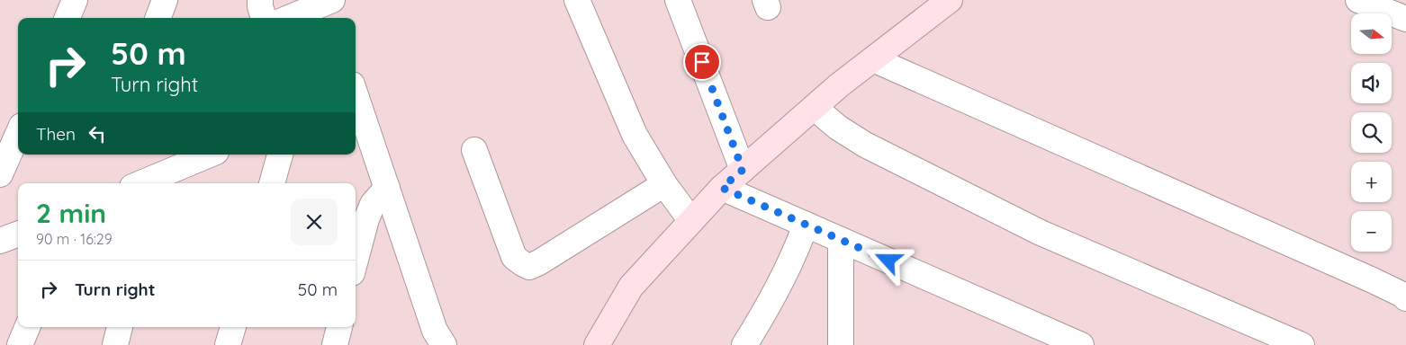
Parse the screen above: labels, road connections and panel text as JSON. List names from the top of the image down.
{
  "north": "right",
  "page": {
    "map_buttons": ["+", "−"],
    "turn": ["50 m", "Turn right"],
    "then": "Then",
    "heading": ["2 min", "90 m · 16:29"],
    "list": [
      {
        "name": "Turn right",
        "value": "50 m"
      }
    ]
  }
}
